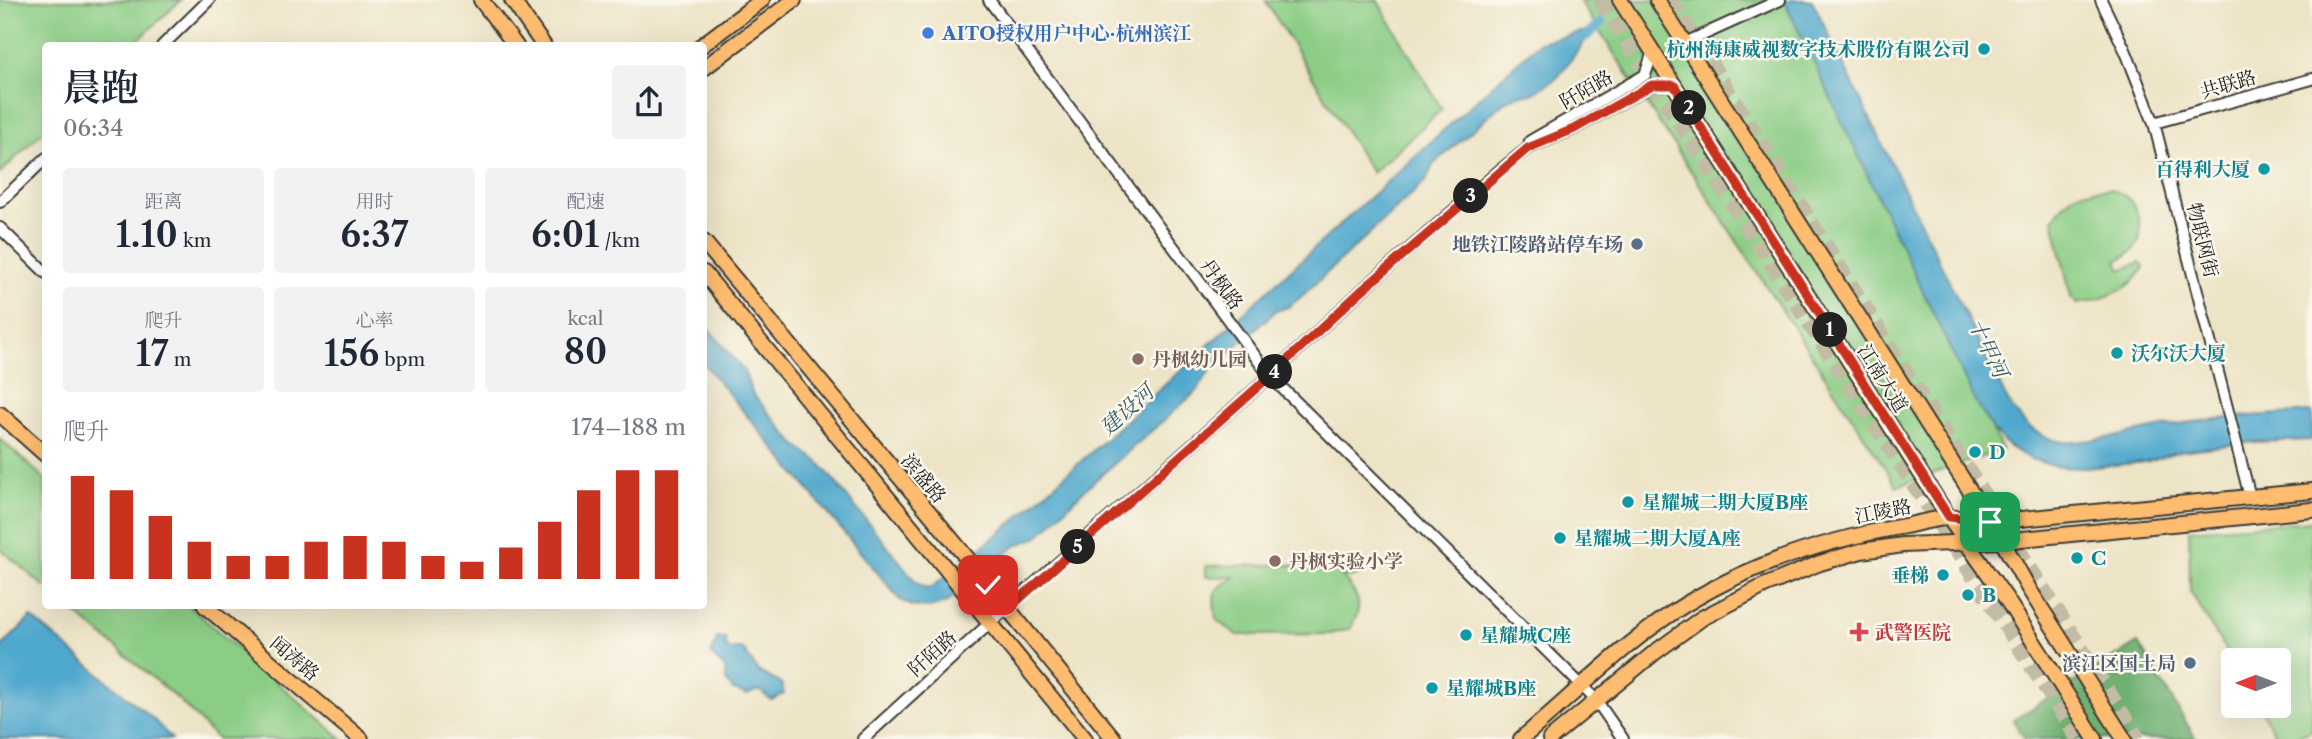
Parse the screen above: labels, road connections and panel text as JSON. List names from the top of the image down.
{
  "streets": {
    "main road": [
      "江南大道",
      "滨盛路",
      "江陵路",
      "闻涛路"
    ],
    "street": [
      "共联路",
      "阡陌路",
      "物联网街",
      "丹枫路"
    ]
  },
  "crossings": [
    ["共联路", "物联网街"],
    ["阡陌路", "丹枫路"],
    ["阡陌路", "江南大道"],
    ["阡陌路", "滨盛路"],
    ["物联网街", "江陵路"],
    ["丹枫路", "江陵路"],
    ["江南大道", "江陵路"]
  ],
  "water": ["十甲河", "建设河"],
  "places": {
    "other": [
      "AITO授权用户中心·杭州滨江",
      "杭州海康威视数字技术股份有限公司",
      "百得利大厦",
      "地铁江陵路站停车场",
      "沃尔沃大厦",
      "丹枫幼儿园",
      "D",
      "星耀城二期大厦B座",
      "星耀城二期大厦A座",
      "C",
      "丹枫实验小学",
      "垂梯",
      "B",
      "星耀城C座",
      "滨江区国土局",
      "星耀城B座"
    ],
    "health": ["武警医院"]
  },
  "north": "left",
  "page": {
    "heading": ["晨跑", "06:34"],
    "pins": [
      "2",
      "3",
      "1",
      "4",
      "5"
    ],
    "stats": [
      ["距离", "1.10 km"],
      ["用时", "6:37"],
      ["配速", "6:01 /km"],
      ["爬升", "17 m"],
      ["心率", "156 bpm"],
      ["kcal", "80"]
    ],
    "chart": ["爬升", "174–188 m"]
  }
}
